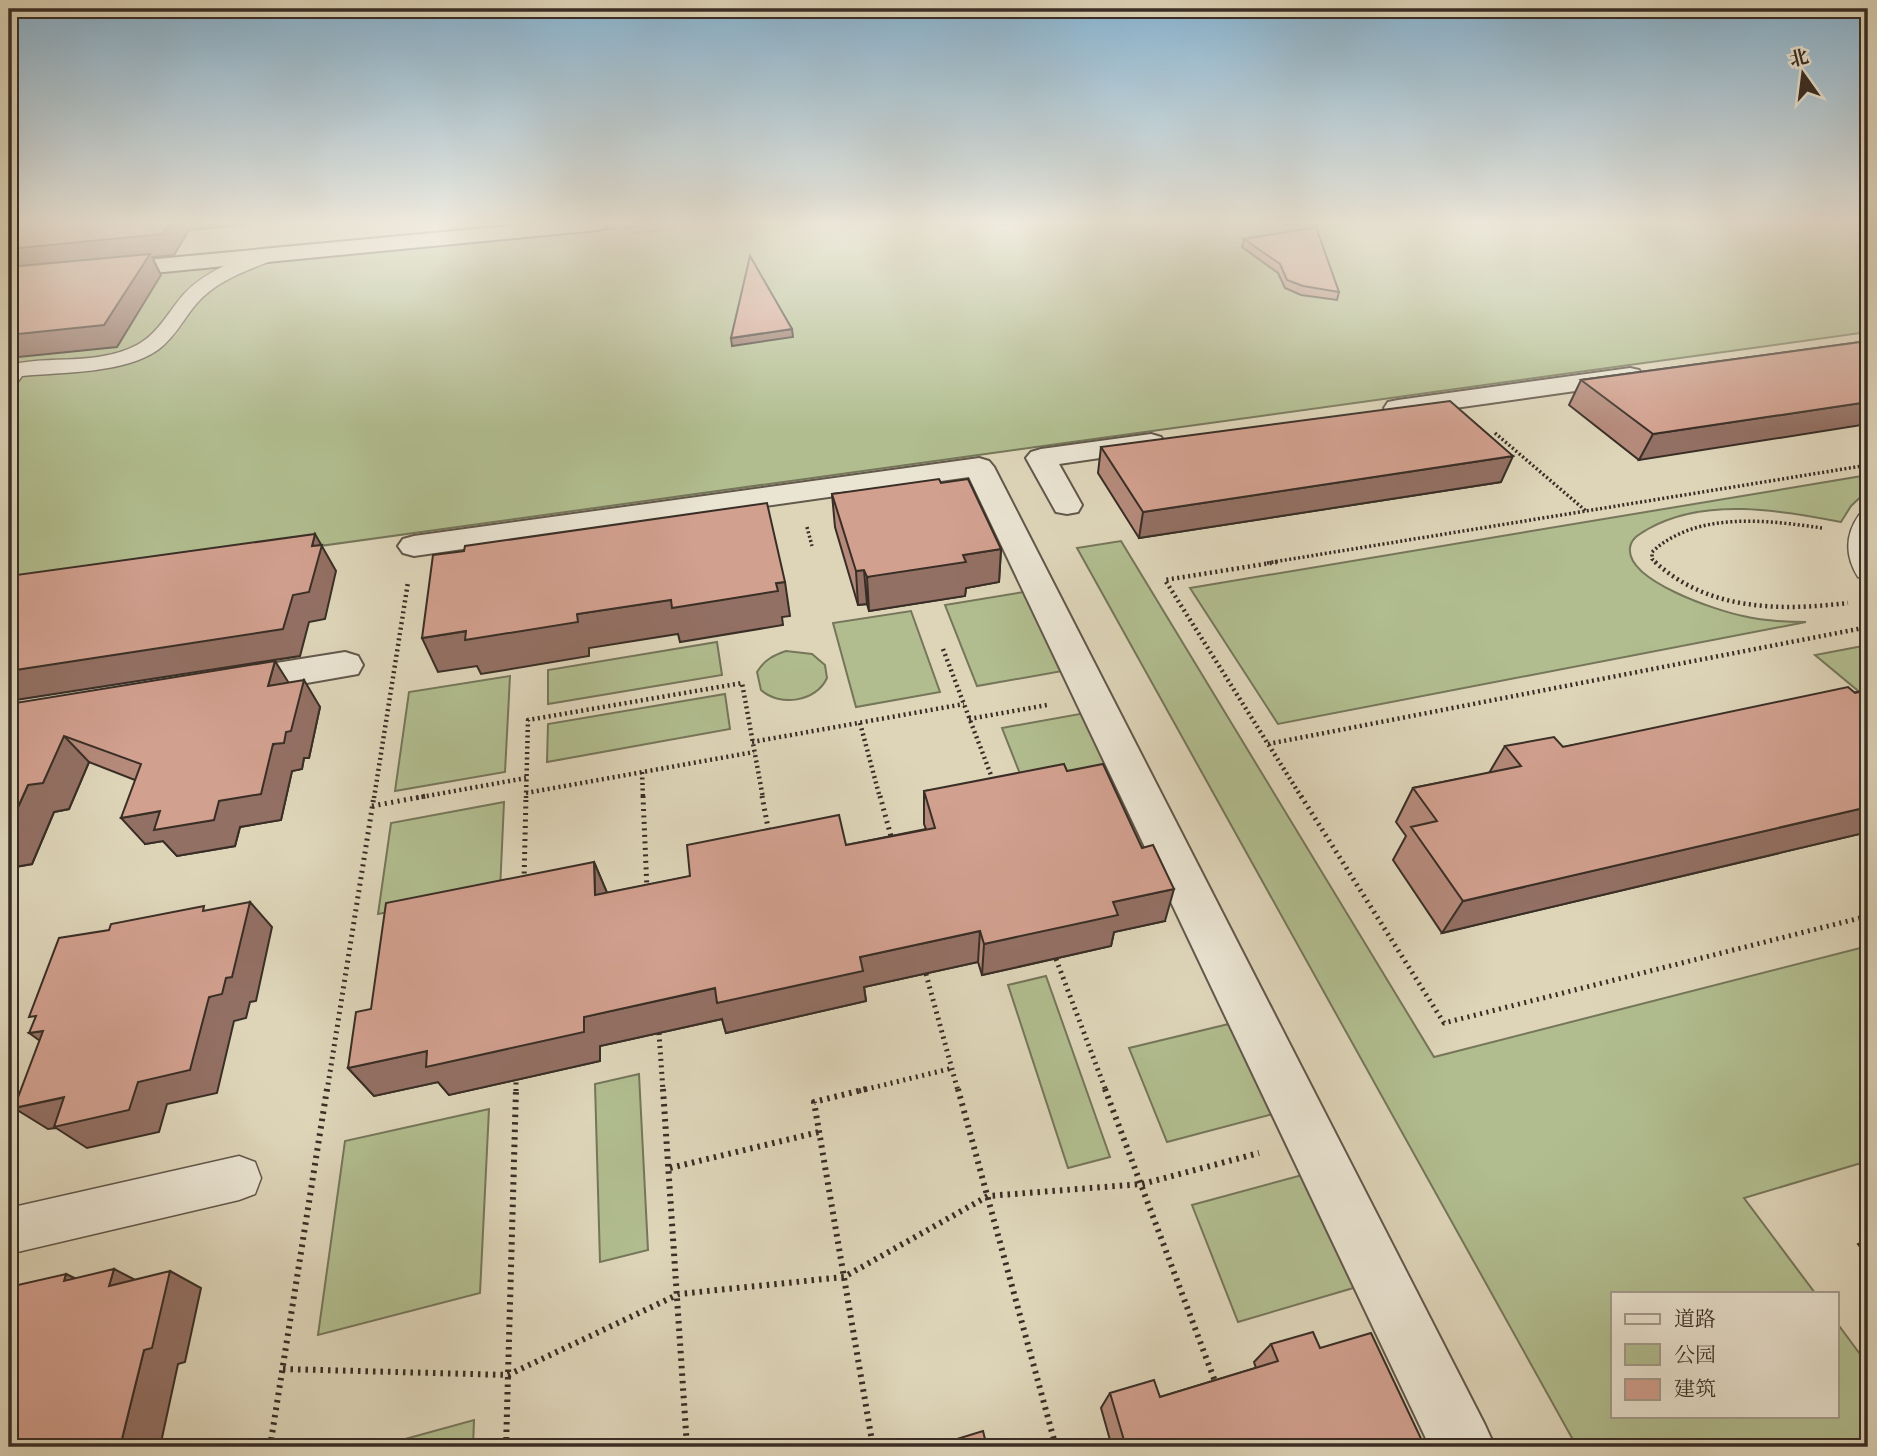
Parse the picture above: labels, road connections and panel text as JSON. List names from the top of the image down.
{
  "legend": ["道路", "公园", "建筑"],
  "north": "top"
}
